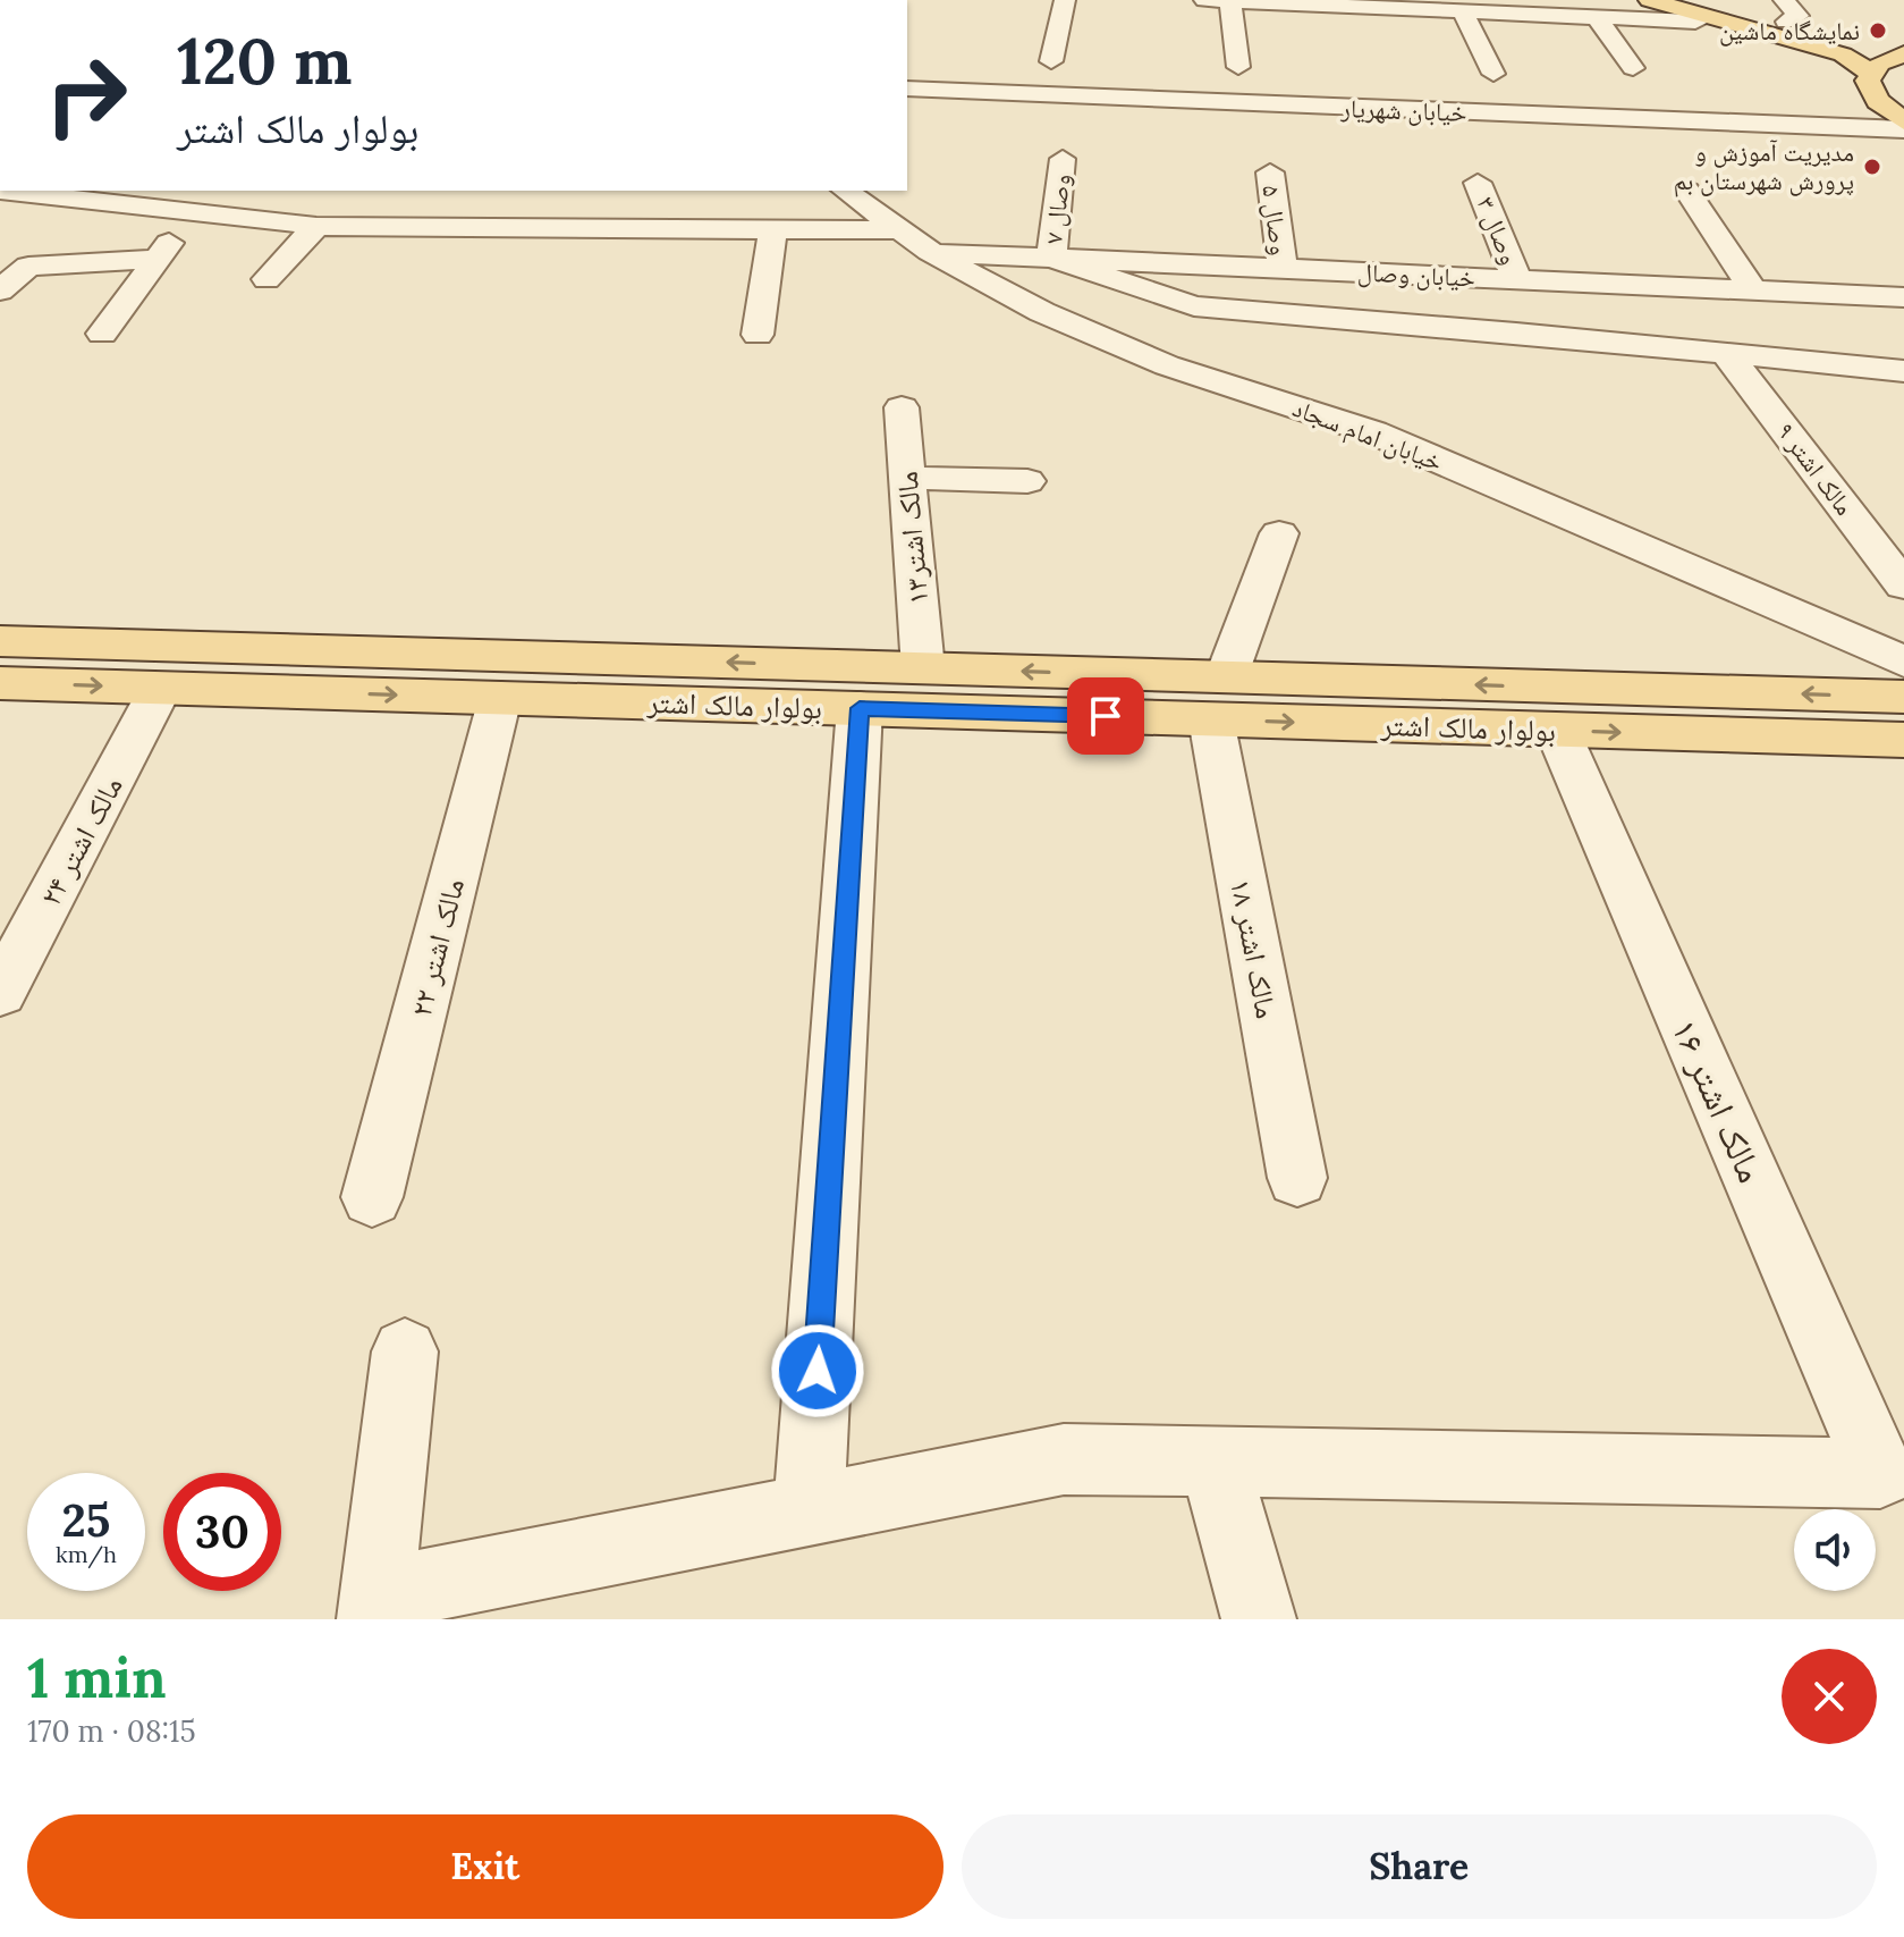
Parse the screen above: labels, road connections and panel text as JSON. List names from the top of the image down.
{
  "streets": {
    "main road": ["بولوار مالک اشتر"],
    "street": [
      "خیابان شهریار",
      "وصال ۷",
      "وصال ۵",
      "وصال ۳",
      "خیابان وصال",
      "خیابان امام سجاد",
      "مالک اشتر ۹",
      "مالک اشتر۱۳",
      "مالک اشتر ۲۴",
      "مالک اشتر ۲۲",
      "مالک اشتر ۱۸",
      "مالک اشتر ۱۶"
    ]
  },
  "crossings": [
    ["وصال ۷", "خیابان وصال"],
    ["وصال ۵", "خیابان وصال"],
    ["وصال ۳", "خیابان وصال"],
    ["خیابان وصال", "خیابان امام سجاد"],
    ["مالک اشتر۱۳", "بولوار مالک اشتر"],
    ["بولوار مالک اشتر", "مالک اشتر ۲۴"],
    ["بولوار مالک اشتر", "مالک اشتر ۲۲"],
    ["بولوار مالک اشتر", "مالک اشتر ۱۸"],
    ["بولوار مالک اشتر", "مالک اشتر ۱۶"]
  ],
  "places": ["نمایشگاه ماشین", "مدیریت آموزش و پرورش شهرستان بم"],
  "page": {
    "turn": ["120 m", "بولوار مالک اشتر"],
    "speed": "25 km/h",
    "limit": "30",
    "heading": ["1 min", "170 m · 08:15"],
    "buttons": ["Exit", "Share"]
  }
}
